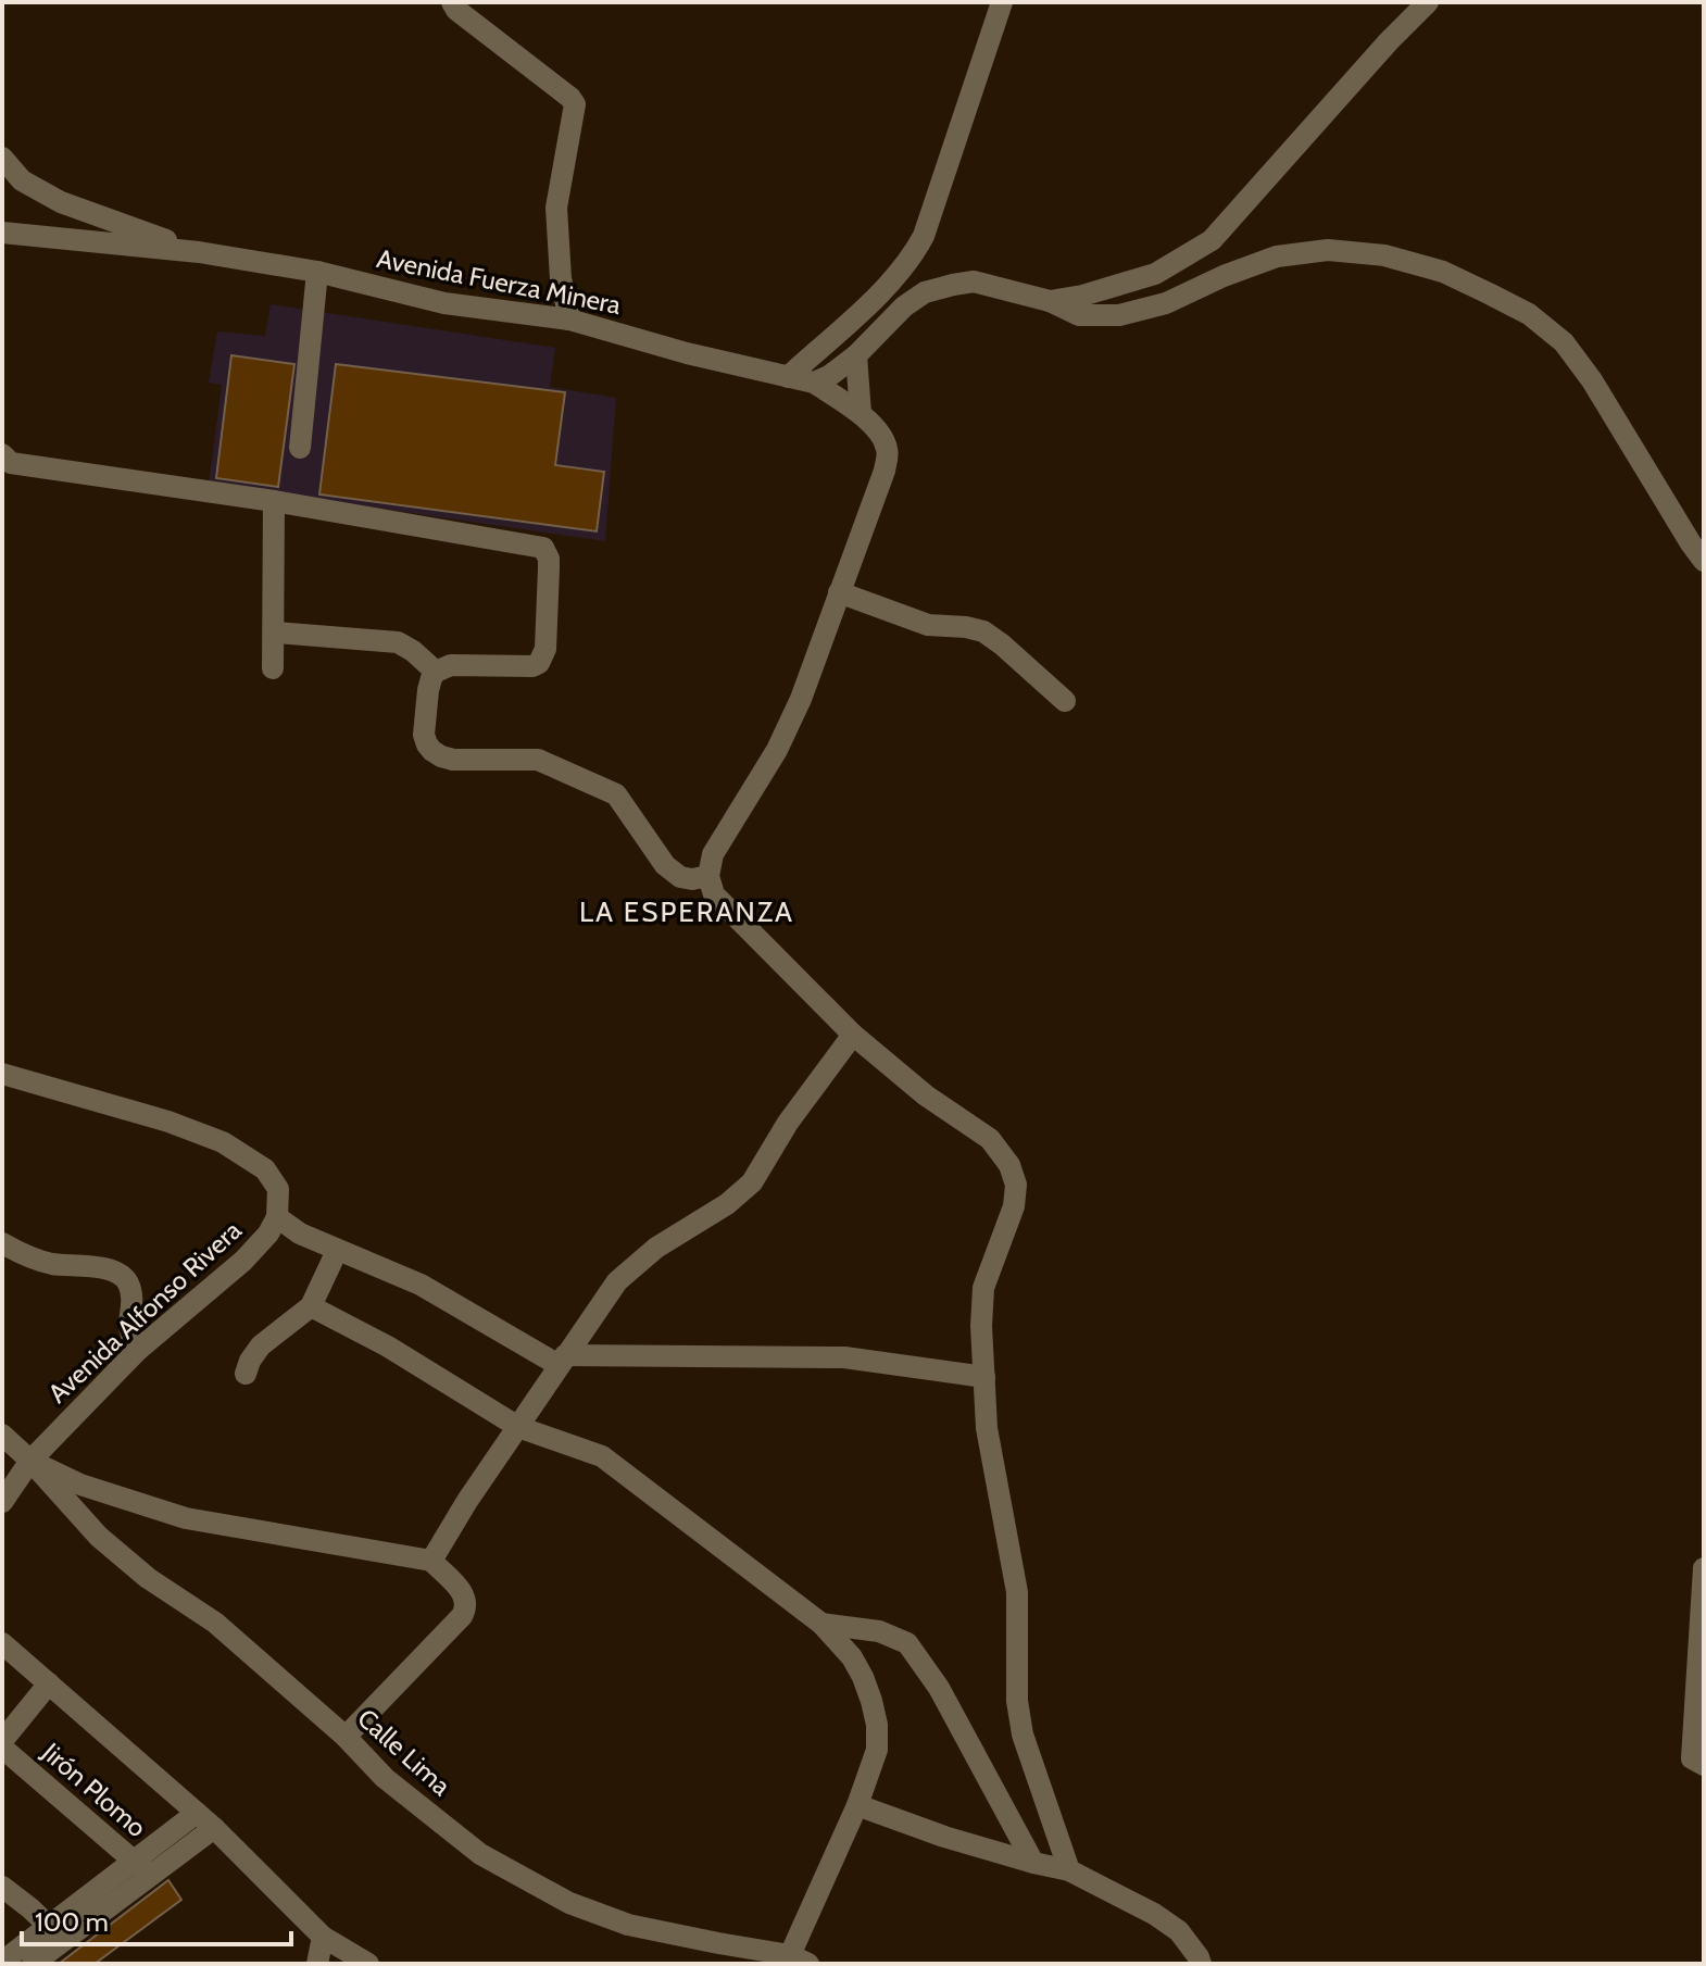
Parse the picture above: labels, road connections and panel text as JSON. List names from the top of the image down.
{
  "streets": {
    "street": [
      "Avenida Fuerza Minera",
      "Avenida Alfonso Rivera",
      "Calle Lima",
      "Jirón Plomo"
    ]
  },
  "crossings": [
    ["Avenida Alfonso Rivera", "Calle Lima"]
  ],
  "districts": ["LA ESPERANZA"],
  "scale_bar": "100 m"
}
